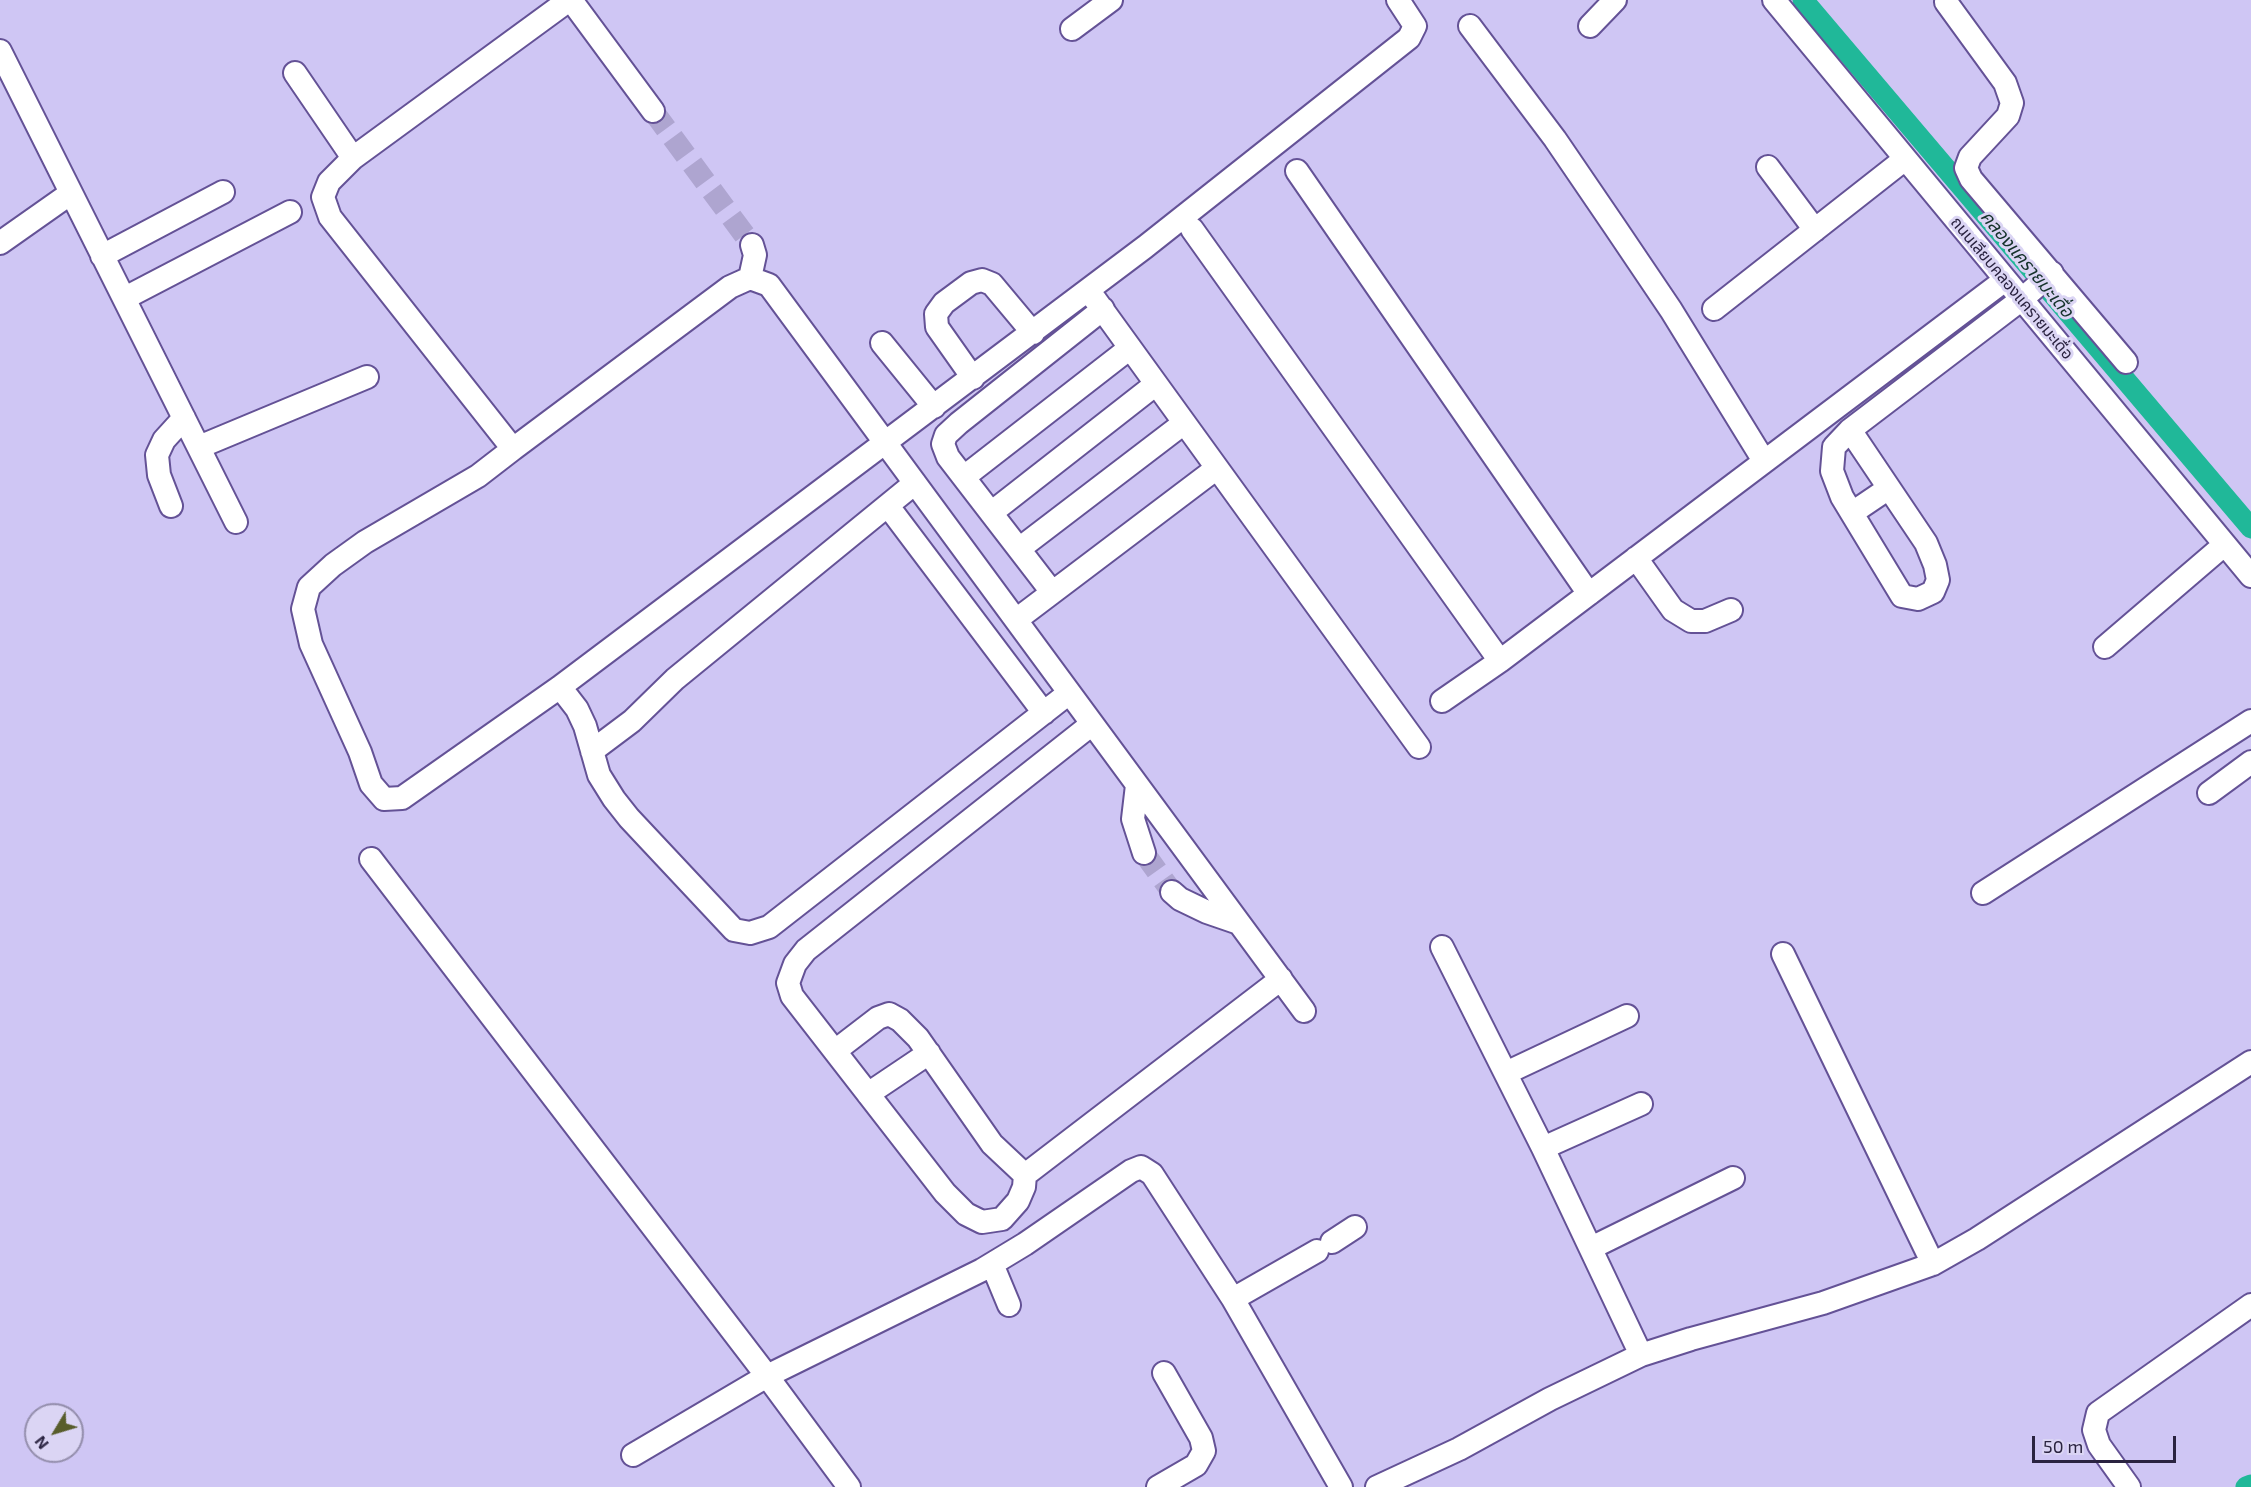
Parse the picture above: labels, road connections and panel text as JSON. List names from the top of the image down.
{
  "streets": {
    "street": ["ถนนเลียบคลองแครายมะเดื่อ"]
  },
  "water": ["คลองแครายมะเดื่อ"],
  "scale_bar": "50 m",
  "north": "bottom left"
}
